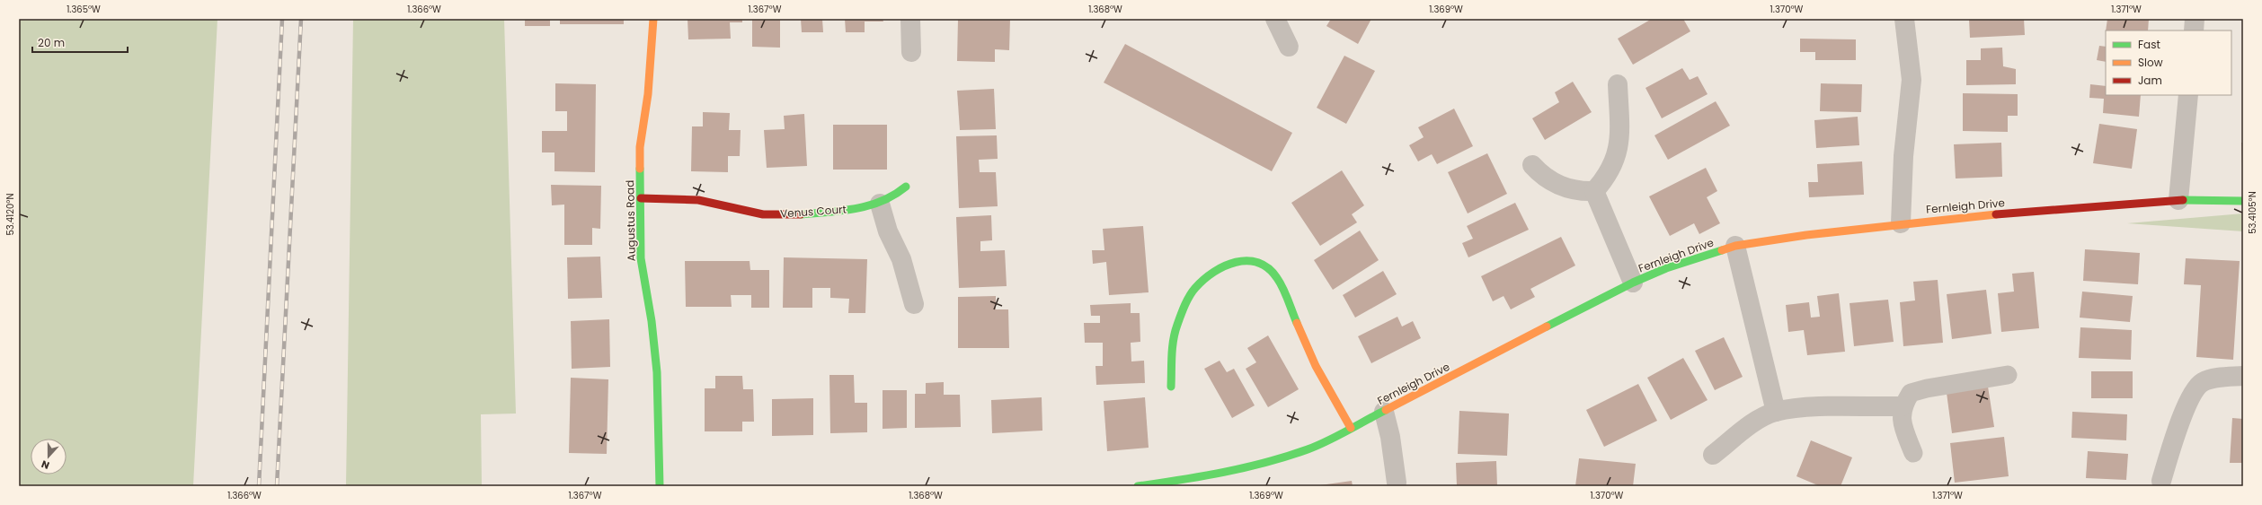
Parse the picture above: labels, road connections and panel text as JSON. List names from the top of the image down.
{
  "streets": {
    "street": ["Fernleigh Drive", "Venus Court", "Augustus Road"]
  },
  "crossings": [
    ["Venus Court", "Augustus Road"]
  ],
  "legend": ["Fast", "Slow", "Jam"],
  "scale_bar": "20 m",
  "north": "bottom",
  "coordinates": [
    "1.365°W",
    "1.366°W",
    "1.367°W",
    "1.368°W",
    "1.369°W",
    "1.370°W",
    "1.371°W",
    "53.4105°N",
    "53.4120°N"
  ]
}
